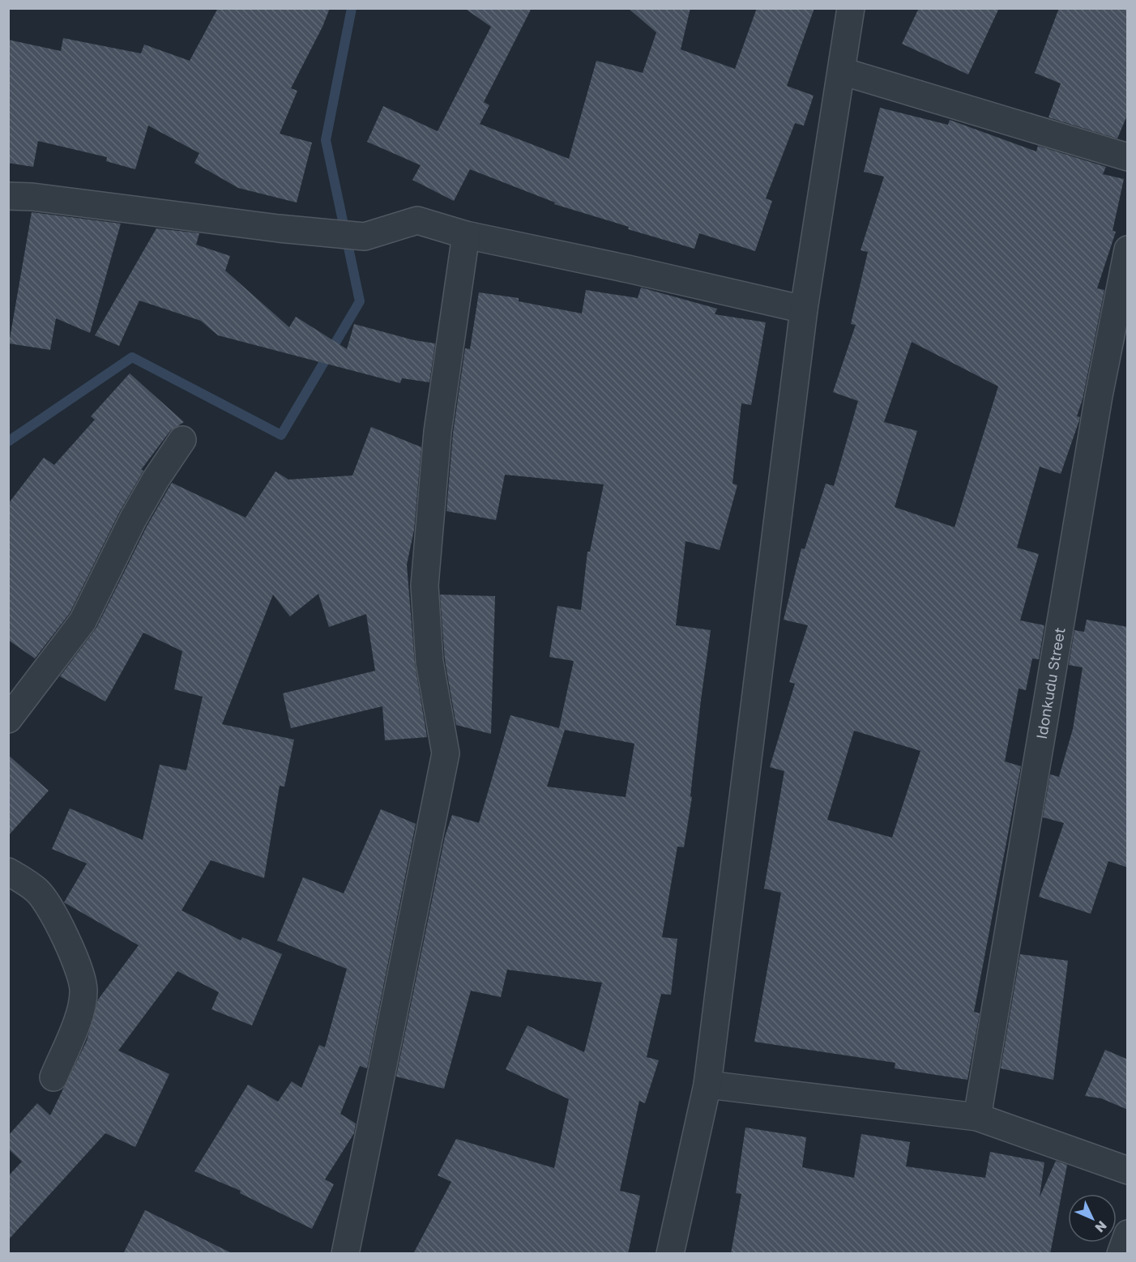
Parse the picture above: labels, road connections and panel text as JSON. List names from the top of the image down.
{
  "streets": {
    "street": ["Idonkudu Street"]
  },
  "north": "bottom right"
}
